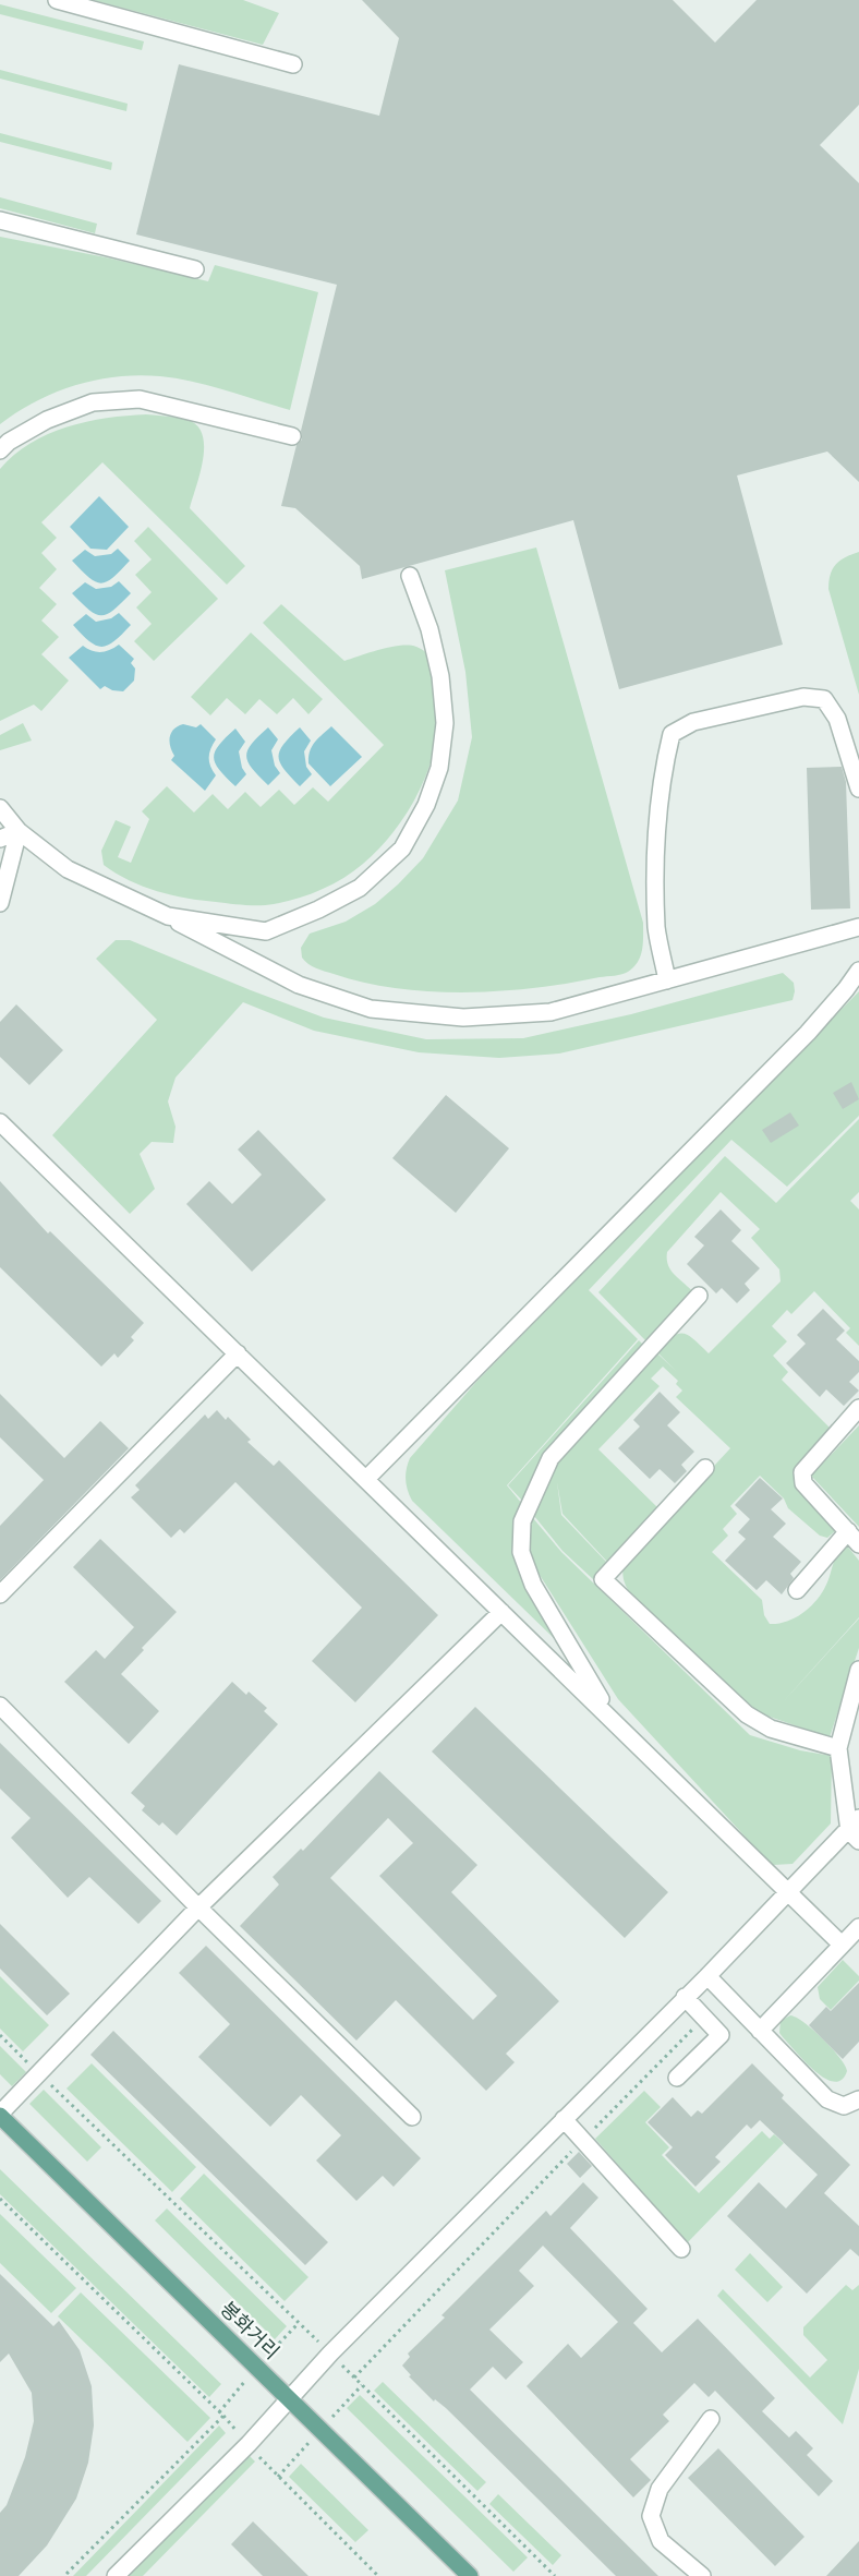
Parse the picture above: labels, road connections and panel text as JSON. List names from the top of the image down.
{
  "streets": {
    "main road": ["봉화거리"]
  }
}
